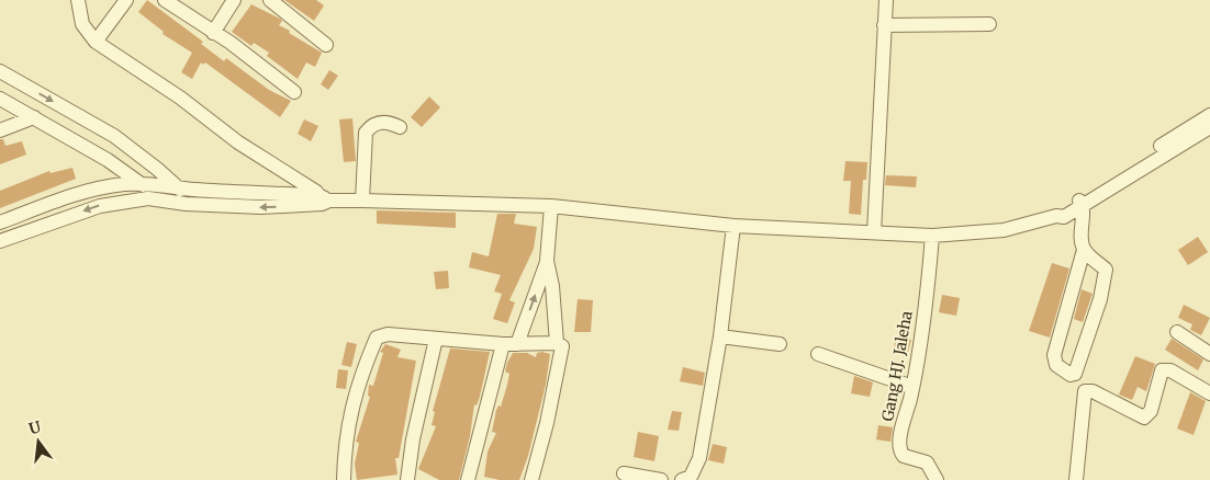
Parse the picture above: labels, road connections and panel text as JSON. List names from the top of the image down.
{
  "streets": {
    "street": ["Gang HJ. Jaleha"]
  },
  "north": "top"
}
